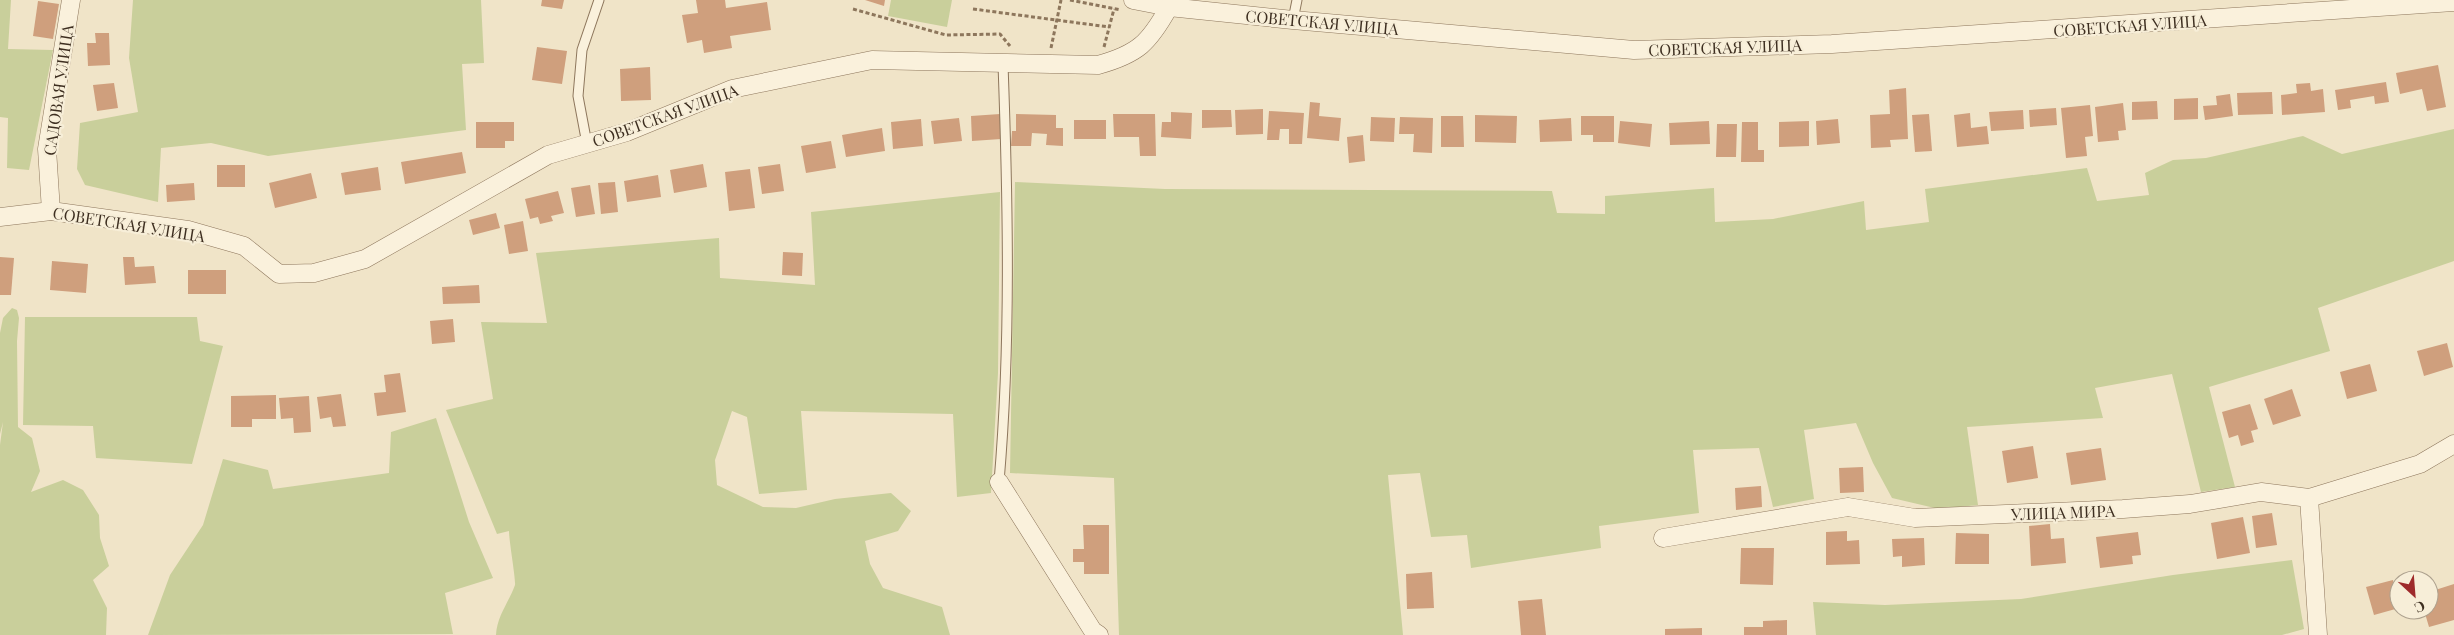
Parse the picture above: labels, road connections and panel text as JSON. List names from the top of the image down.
{
  "streets": {
    "street": ["СОВЕТСКАЯ УЛИЦА", "САДОВАЯ УЛИЦА", "УЛИЦА МИРА"]
  },
  "crossings": [
    ["СОВЕТСКАЯ УЛИЦА", "САДОВАЯ УЛИЦА"]
  ],
  "north": "bottom right"
}
